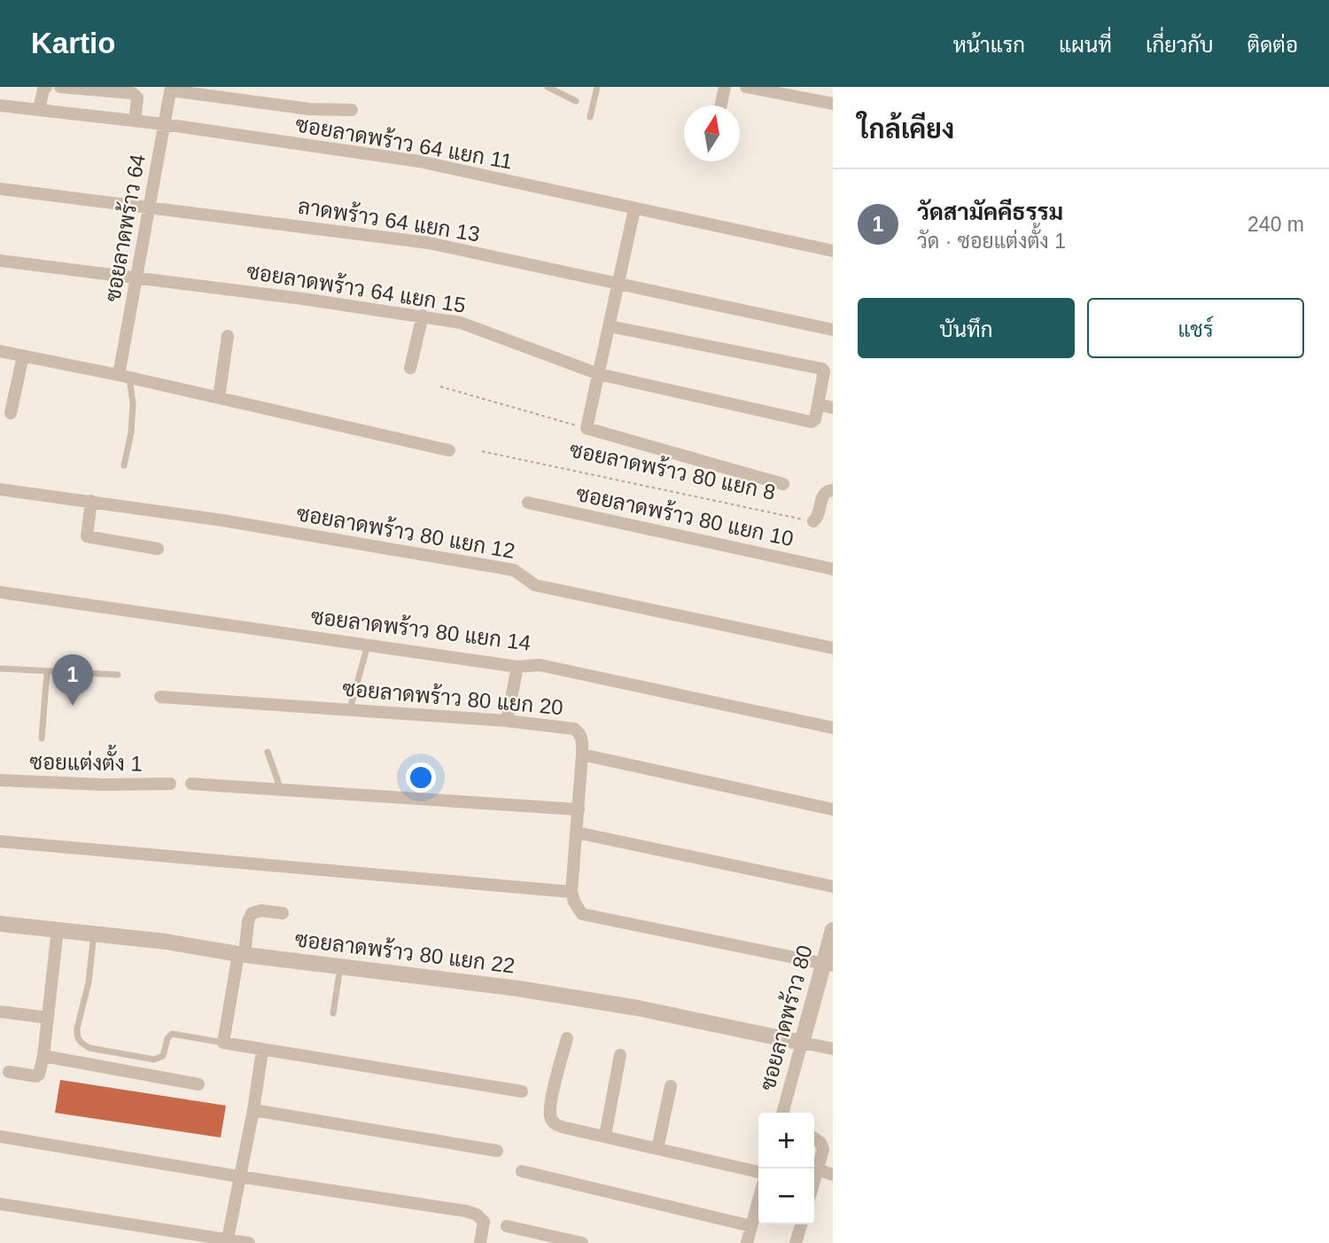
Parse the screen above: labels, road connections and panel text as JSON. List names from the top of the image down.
{
  "streets": {
    "street": [
      "ซอยลาดพร้าว 64 แยก 11",
      "ลาดพร้าว 64 แยก 13",
      "ซอยลาดพร้าว 64",
      "ซอยลาดพร้าว 64 แยก 15",
      "ซอยลาดพร้าว 80 แยก 10",
      "ซอยลาดพร้าว 80 แยก 12",
      "ซอยลาดพร้าว 80 แยก 14",
      "ซอยลาดพร้าว 80 แยก 20",
      "ซอยแต่งตั้ง 1",
      "ซอยลาดพร้าว 80 แยก 22",
      "ซอยลาดพร้าว 80"
    ],
    "path": ["ซอยลาดพร้าว 80 แยก 8"]
  },
  "crossings": [
    ["ซอยลาดพร้าว 64 แยก 11", "ซอยลาดพร้าว 64"],
    ["ลาดพร้าว 64 แยก 13", "ซอยลาดพร้าว 64"],
    ["ซอยลาดพร้าว 64", "ซอยลาดพร้าว 64 แยก 15"],
    ["ซอยลาดพร้าว 80 แยก 22", "ซอยลาดพร้าว 80"]
  ],
  "north": "top",
  "page": {
    "header": "Kartio",
    "nav": [
      "หน้าแรก",
      "แผนที่",
      "เกี่ยวกับ",
      "ติดต่อ"
    ],
    "heading": "ใกล้เคียง",
    "list": [
      {
        "mark": "1",
        "name": "วัดสามัคคีธรรม",
        "note": "วัด · ซอยแต่งตั้ง 1",
        "value": "240 m"
      }
    ],
    "buttons": ["บันทึก", "แชร์"],
    "pins": "1",
    "map_buttons": ["+", "−"]
  }
}
